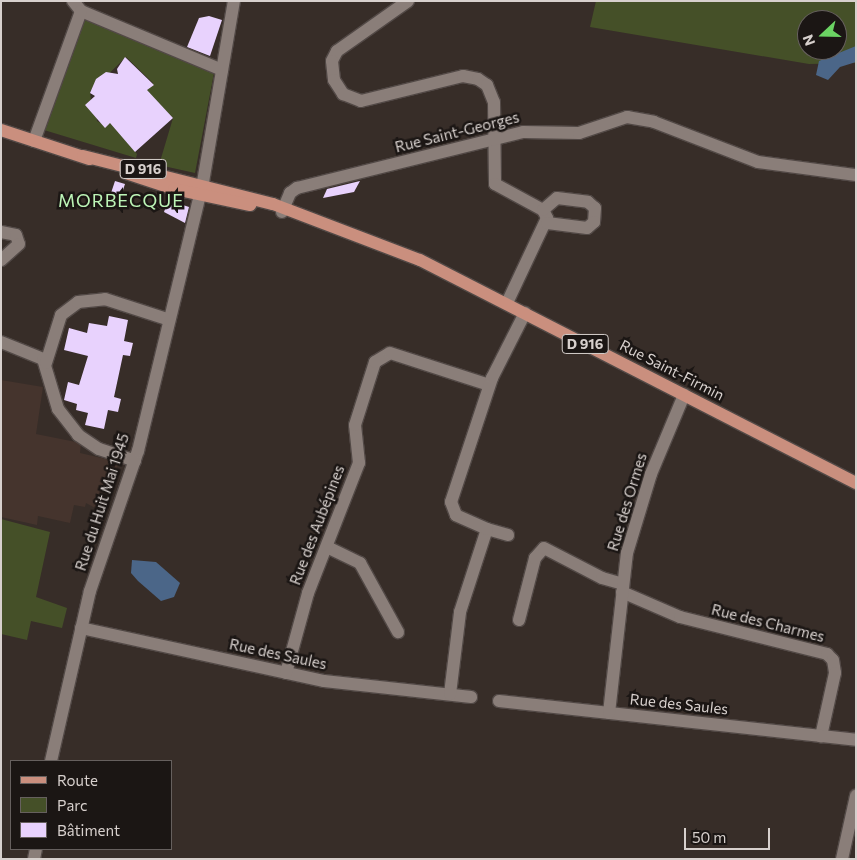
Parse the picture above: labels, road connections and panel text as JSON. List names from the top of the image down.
{
  "streets": {
    "main road": ["D 916", "Rue Saint-Firmin"],
    "street": [
      "Rue Saint-Georges",
      "Rue du Huit Mai 1945",
      "Rue des Ormes",
      "Rue des Aubépines",
      "Rue des Charmes",
      "Rue des Saules"
    ]
  },
  "crossings": [
    ["Rue Saint-Georges", "Rue Saint-Firmin"],
    ["D 916", "Rue Saint-Firmin"],
    ["D 916", "Rue du Huit Mai 1945"],
    ["Rue Saint-Firmin", "Rue du Huit Mai 1945"],
    ["Rue Saint-Firmin", "Rue des Ormes"],
    ["Rue du Huit Mai 1945", "Rue des Saules"],
    ["Rue des Ormes", "Rue des Charmes"],
    ["Rue des Ormes", "Rue des Saules"],
    ["Rue des Aubépines", "Rue des Saules"],
    ["Rue des Charmes", "Rue des Saules"]
  ],
  "districts": ["MORBECQUE"],
  "legend": ["Route", "Parc", "Bâtiment"],
  "scale_bar": "50 m",
  "north": "left"
}
